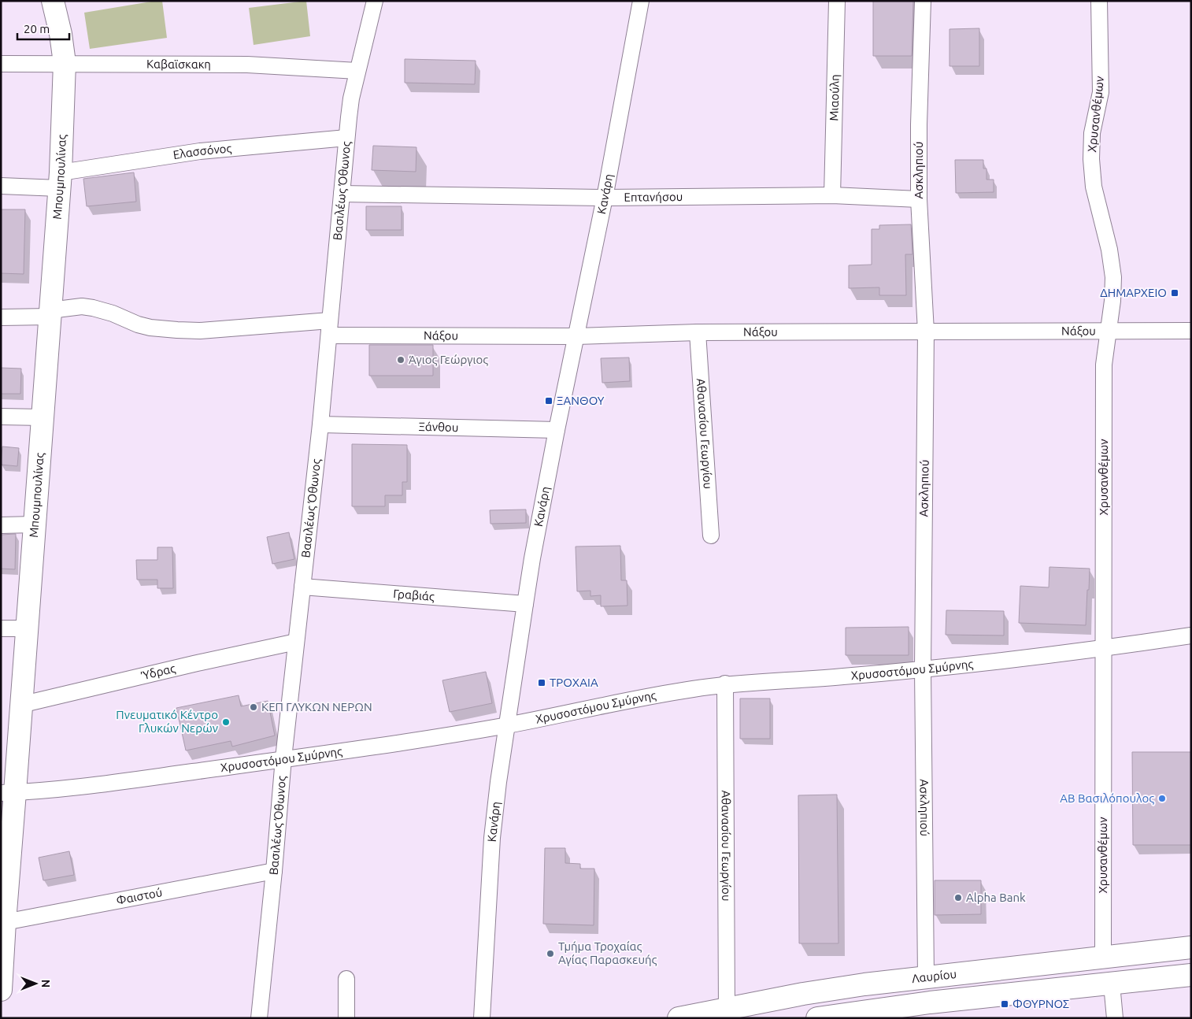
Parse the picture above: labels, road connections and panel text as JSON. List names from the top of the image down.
{
  "streets": {
    "street": [
      "Καβαϊσκακη",
      "Μιαούλη",
      "Χρυσανθέμων",
      "Ελασσόνος",
      "Ασκληπιού",
      "Μπουμπουλίνας",
      "Βασιλέως Όθωνος",
      "Κανάρη",
      "Επτανήσου",
      "Νάξου",
      "Ξάνθου",
      "Αθανασίου Γεωργίου",
      "Γραβιάς",
      "Χρυσοστόμου Σμύρνης",
      "Ύδρας",
      "Φαιστού",
      "Λαυρίου"
    ]
  },
  "crossings": [
    ["Καβαϊσκακη", "Μπουμπουλίνας"],
    ["Καβαϊσκακη", "Βασιλέως Όθωνος"],
    ["Μιαούλη", "Επτανήσου"],
    ["Χρυσανθέμων", "Νάξου"],
    ["Χρυσανθέμων", "Χρυσοστόμου Σμύρνης"],
    ["Χρυσανθέμων", "Λαυρίου"],
    ["Ελασσόνος", "Μπουμπουλίνας"],
    ["Ελασσόνος", "Βασιλέως Όθωνος"],
    ["Ασκληπιού", "Επτανήσου"],
    ["Ασκληπιού", "Νάξου"],
    ["Ασκληπιού", "Χρυσοστόμου Σμύρνης"],
    ["Ασκληπιού", "Λαυρίου"],
    ["Μπουμπουλίνας", "Νάξου"],
    ["Μπουμπουλίνας", "Χρυσοστόμου Σμύρνης"],
    ["Μπουμπουλίνας", "Ύδρας"],
    ["Μπουμπουλίνας", "Φαιστού"],
    ["Βασιλέως Όθωνος", "Επτανήσου"],
    ["Βασιλέως Όθωνος", "Νάξου"],
    ["Βασιλέως Όθωνος", "Ξάνθου"],
    ["Βασιλέως Όθωνος", "Γραβιάς"],
    ["Βασιλέως Όθωνος", "Χρυσοστόμου Σμύρνης"],
    ["Βασιλέως Όθωνος", "Ύδρας"],
    ["Βασιλέως Όθωνος", "Φαιστού"],
    ["Κανάρη", "Επτανήσου"],
    ["Κανάρη", "Νάξου"],
    ["Κανάρη", "Ξάνθου"],
    ["Κανάρη", "Γραβιάς"],
    ["Κανάρη", "Χρυσοστόμου Σμύρνης"],
    ["Νάξου", "Αθανασίου Γεωργίου"],
    ["Αθανασίου Γεωργίου", "Χρυσοστόμου Σμύρνης"],
    ["Αθανασίου Γεωργίου", "Λαυρίου"]
  ],
  "places": {
    "transit": [
      "ΔΗΜΑΡΧΕΙΟ",
      "ΞΑΝΘΟΥ",
      "ΤΡΟΧΑΙΑ",
      "ΦΟΥΡΝΟΣ"
    ],
    "other": [
      "Άγιος Γεώργιος",
      "ΚΕΠ ΓΛΥΚΩΝ ΝΕΡΩΝ",
      "Πνευματικό Κέντρο Γλυκών Νερών",
      "ΑΒ Βασιλόπουλος",
      "Alpha Bank",
      "Τμήμα Τροχαίας Αγίας Παρασκευής"
    ]
  },
  "scale_bar": "20 m",
  "north": "right"
}
